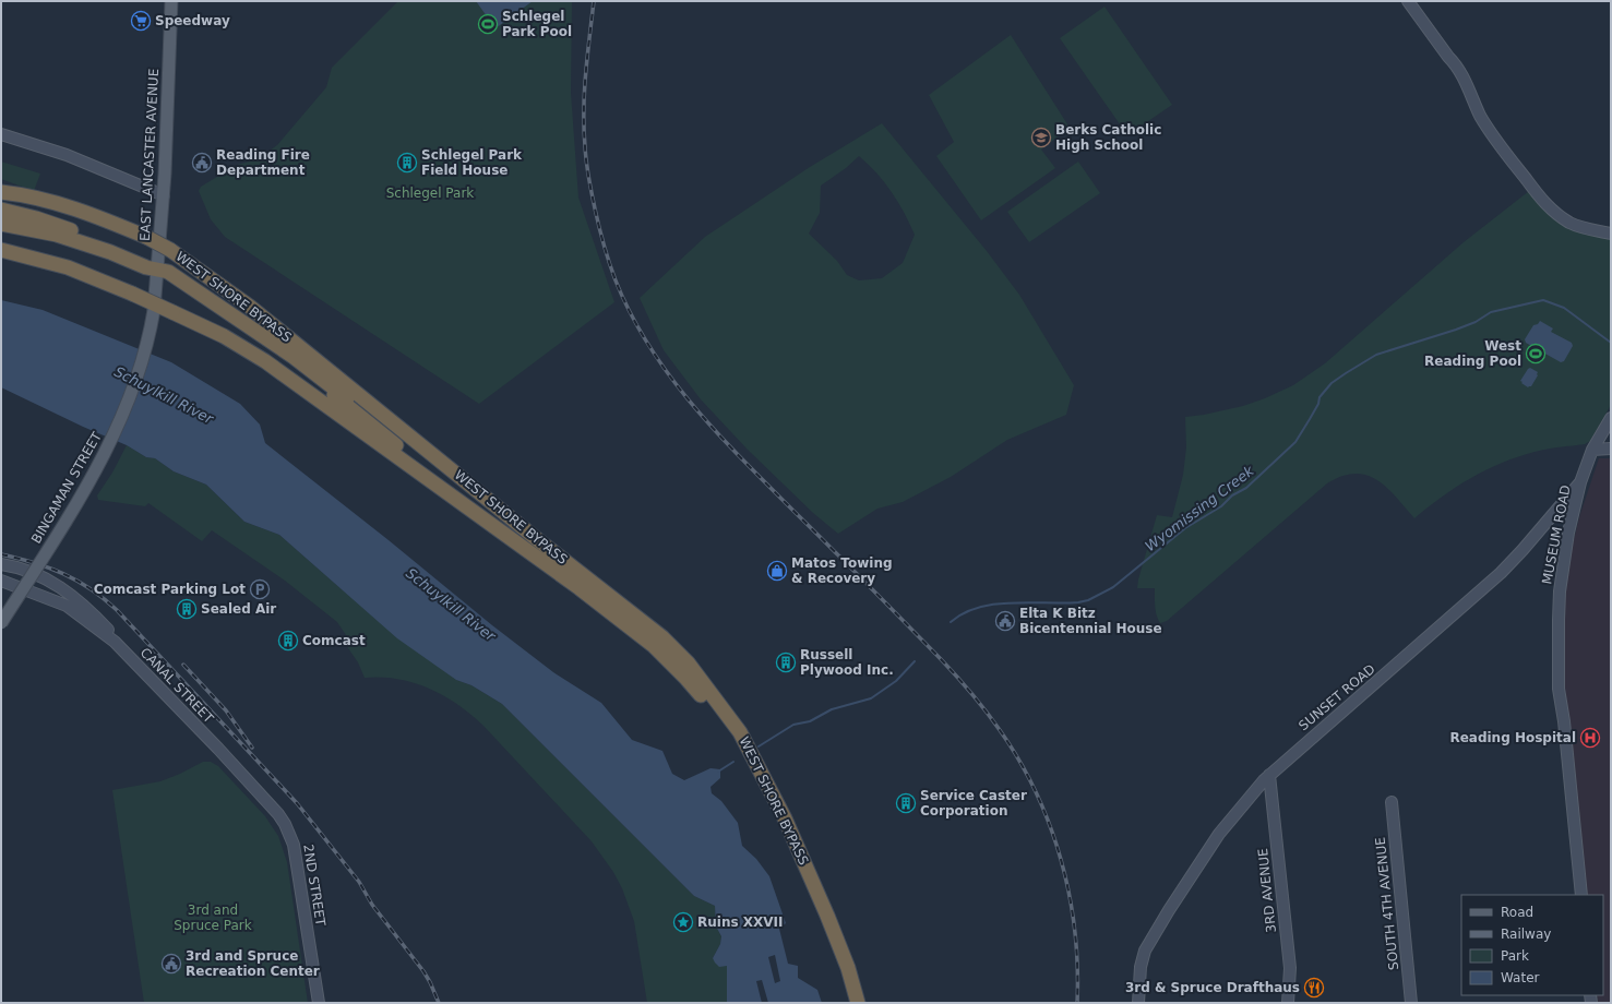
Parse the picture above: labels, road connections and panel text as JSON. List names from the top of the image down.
{
  "streets": {
    "highway": ["WEST SHORE BYPASS"],
    "main road": ["EAST LANCASTER AVENUE", "BINGAMAN STREET"],
    "street": [
      "MUSEUM ROAD",
      "CANAL STREET",
      "SUNSET ROAD",
      "2ND STREET",
      "3RD AVENUE",
      "SOUTH 4TH AVENUE"
    ]
  },
  "crossings": [
    ["EAST LANCASTER AVENUE", "BINGAMAN STREET"],
    ["MUSEUM ROAD", "SUNSET ROAD"],
    ["CANAL STREET", "2ND STREET"],
    ["SUNSET ROAD", "3RD AVENUE"]
  ],
  "water": ["Schuylkill River", "Wyomissing Creek"],
  "parks": ["Schlegel Park", "3rd and Spruce Park"],
  "places": {
    "supermarket": ["Speedway"],
    "sports": ["Schlegel Park Pool", "West Reading Pool"],
    "school or university": ["Berks Catholic High School"],
    "public building": ["Reading Fire Department", "Elta K Bitz Bicentennial House", "3rd and Spruce Recreation Center"],
    "building": [
      "Schlegel Park Field House",
      "Sealed Air",
      "Comcast",
      "Russell Plywood Inc.",
      "Service Caster Corporation"
    ],
    "shop": ["Matos Towing & Recovery"],
    "parking": ["Comcast Parking Lot"],
    "hospital": ["Reading Hospital"],
    "place": ["Ruins XXVII"],
    "restaurant": ["3rd & Spruce Drafthaus"]
  },
  "legend": [
    "Road",
    "Railway",
    "Park",
    "Water"
  ]
}
